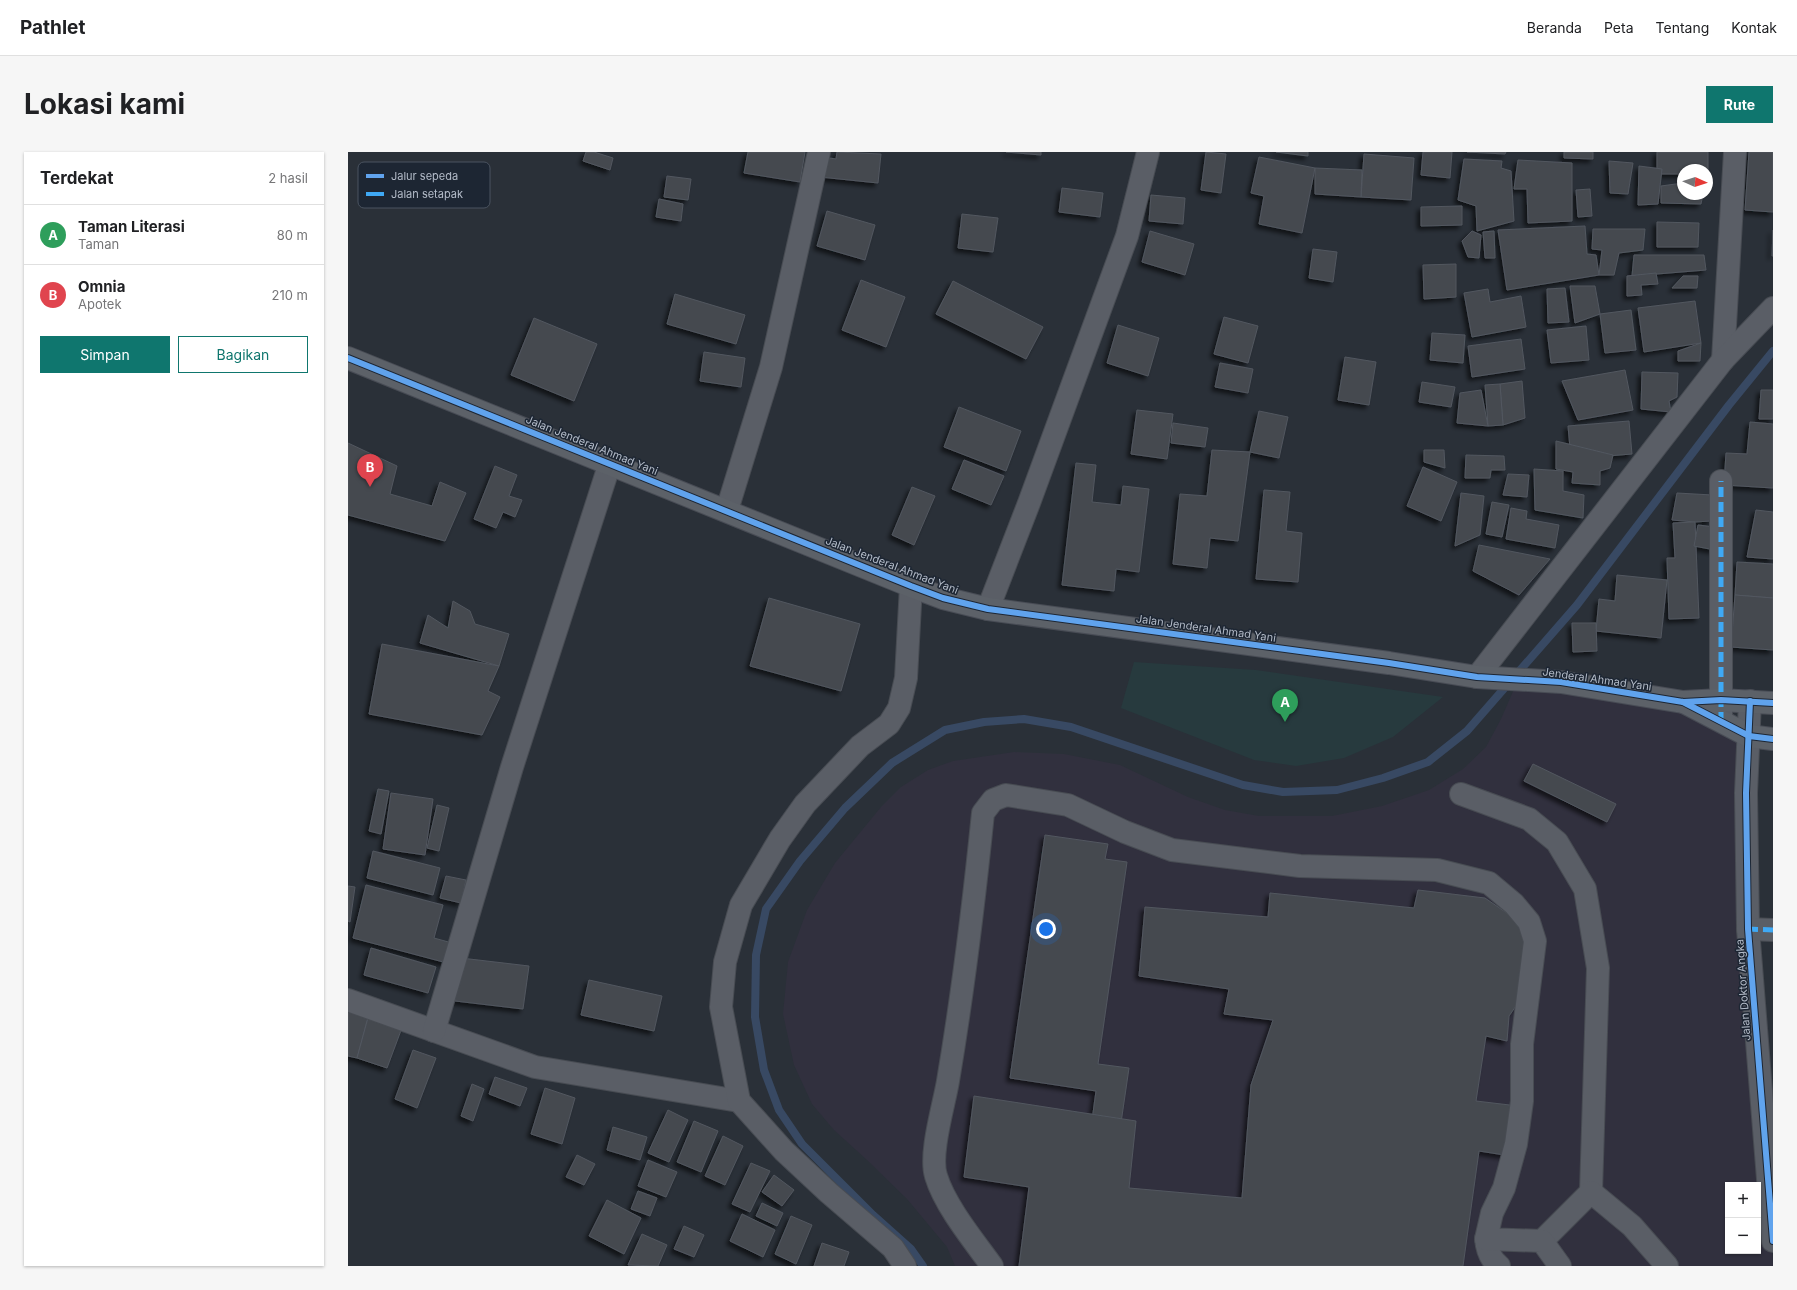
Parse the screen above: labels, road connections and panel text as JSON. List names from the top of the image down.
{
  "streets": {
    "main road": ["Jalan Jenderal Ahmad Yani", "Jenderal Ahmad Yani"],
    "street": ["Jalan Doktor Angka"]
  },
  "crossings": [
    ["Jalan Jenderal Ahmad Yani", "Jenderal Ahmad Yani"],
    ["Jenderal Ahmad Yani", "Jalan Doktor Angka"]
  ],
  "legend": ["Jalur sepeda", "Jalan setapak"],
  "north": "right",
  "page": {
    "header": "Pathlet",
    "nav": [
      "Beranda",
      "Peta",
      "Tentang",
      "Kontak"
    ],
    "buttons": [
      "Rute",
      ["Simpan", "Bagikan"]
    ],
    "title": "Lokasi kami",
    "heading": ["Terdekat", "2 hasil"],
    "list": [
      {
        "mark": "A",
        "name": "Taman Literasi",
        "note": "Taman",
        "value": "80 m"
      },
      {
        "mark": "B",
        "name": "Omnia",
        "note": "Apotek",
        "value": "210 m"
      }
    ],
    "pins": ["B", "A"],
    "map_buttons": ["+", "−"]
  }
}
